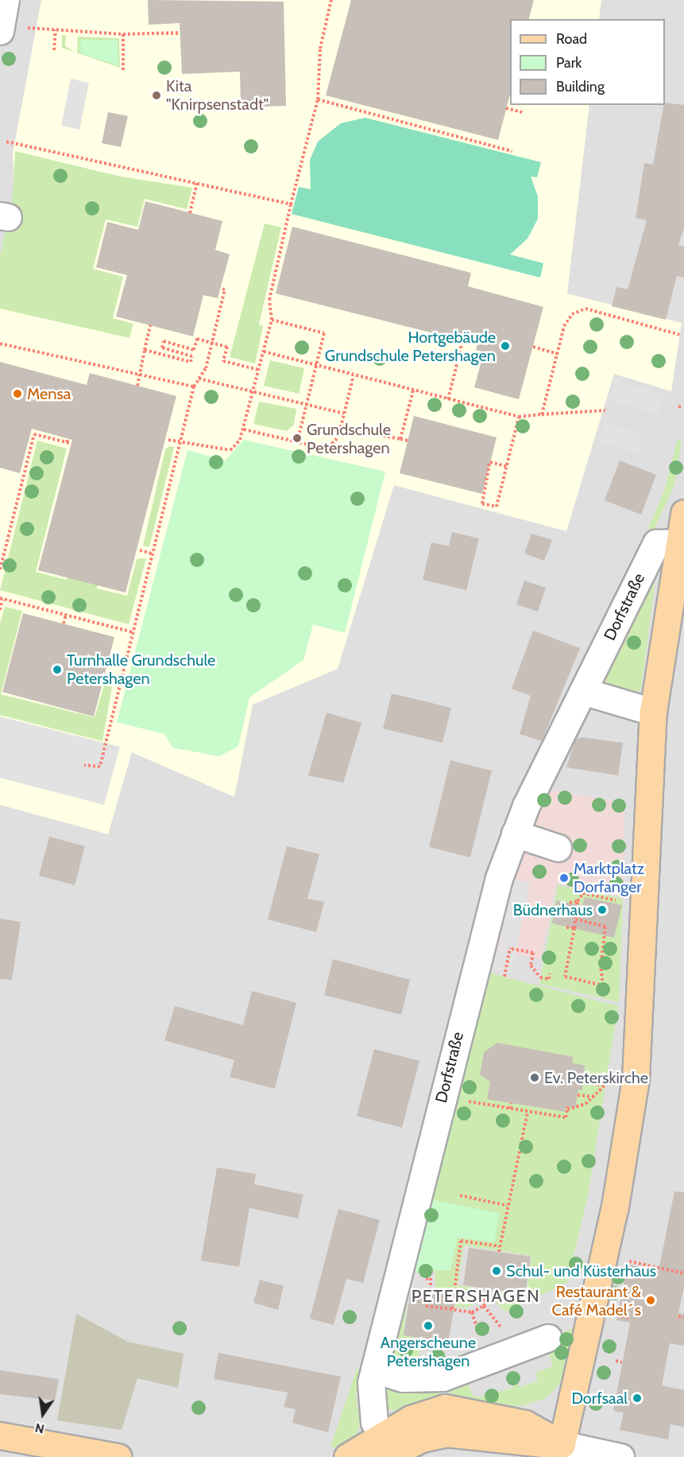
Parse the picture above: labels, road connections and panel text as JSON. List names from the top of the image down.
{
  "streets": {
    "street": ["Dorfstraße"]
  },
  "districts": ["PETERSHAGEN"],
  "places": [
    "Kita \"Knirpsenstadt\"",
    "Hortgebäude Grundschule Petershagen",
    "Mensa",
    "Grundschule Petershagen",
    "Turnhalle Grundschule Petershagen",
    "Marktplatz Dorfanger",
    "Büdnerhaus",
    "Ev. Peterskirche",
    "Schul- und Küsterhaus",
    "Restaurant & Café Madel´s",
    "Angerscheune Petershagen",
    "Dorfsaal"
  ],
  "legend": ["Road", "Park", "Building"],
  "north": "bottom"
}
